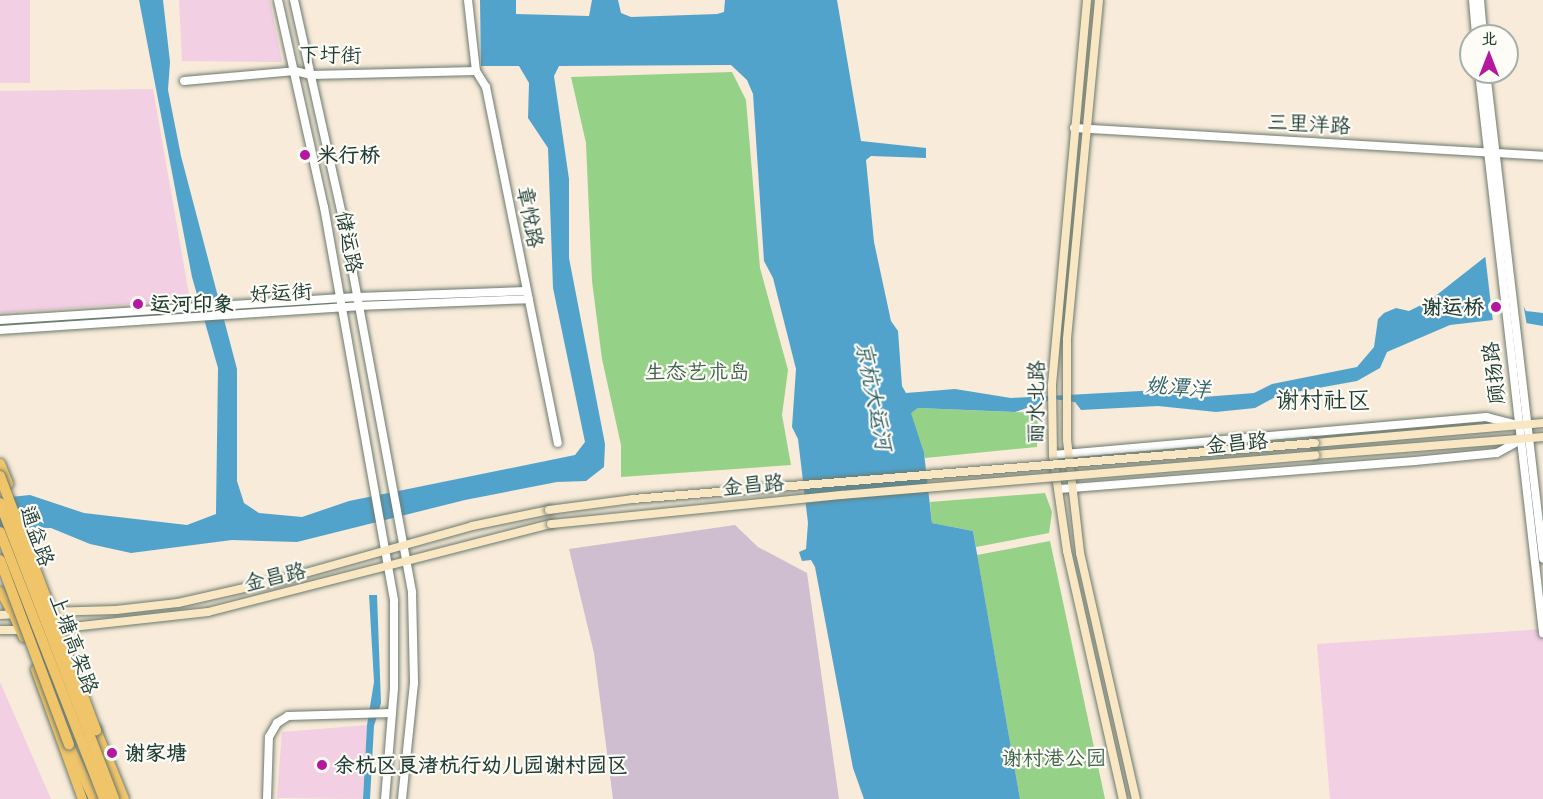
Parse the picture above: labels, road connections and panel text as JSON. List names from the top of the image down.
{
  "streets": {
    "highway": ["上塘高架路"],
    "main road": ["丽水北路", "金昌路", "通益路"],
    "street": [
      "下圩街",
      "三里洋路",
      "章悦路",
      "储运路",
      "好运街",
      "顾扬路"
    ]
  },
  "crossings": [
    ["下圩街", "章悦路"],
    ["下圩街", "储运路"],
    ["三里洋路", "顾扬路"],
    ["三里洋路", "丽水北路"],
    ["章悦路", "好运街"],
    ["储运路", "好运街"],
    ["储运路", "金昌路"],
    ["顾扬路", "金昌路"],
    ["丽水北路", "金昌路"],
    ["金昌路", "通益路"],
    ["通益路", "上塘高架路"]
  ],
  "districts": ["谢村社区"],
  "water": ["姚潭洋", "京杭大运河"],
  "parks": ["生态艺术岛", "谢村港公园"],
  "places": [
    "米行桥",
    "运河印象",
    "谢运桥",
    "谢家塘",
    "余杭区良渚杭行幼儿园谢村园区"
  ],
  "north": "top"
}
